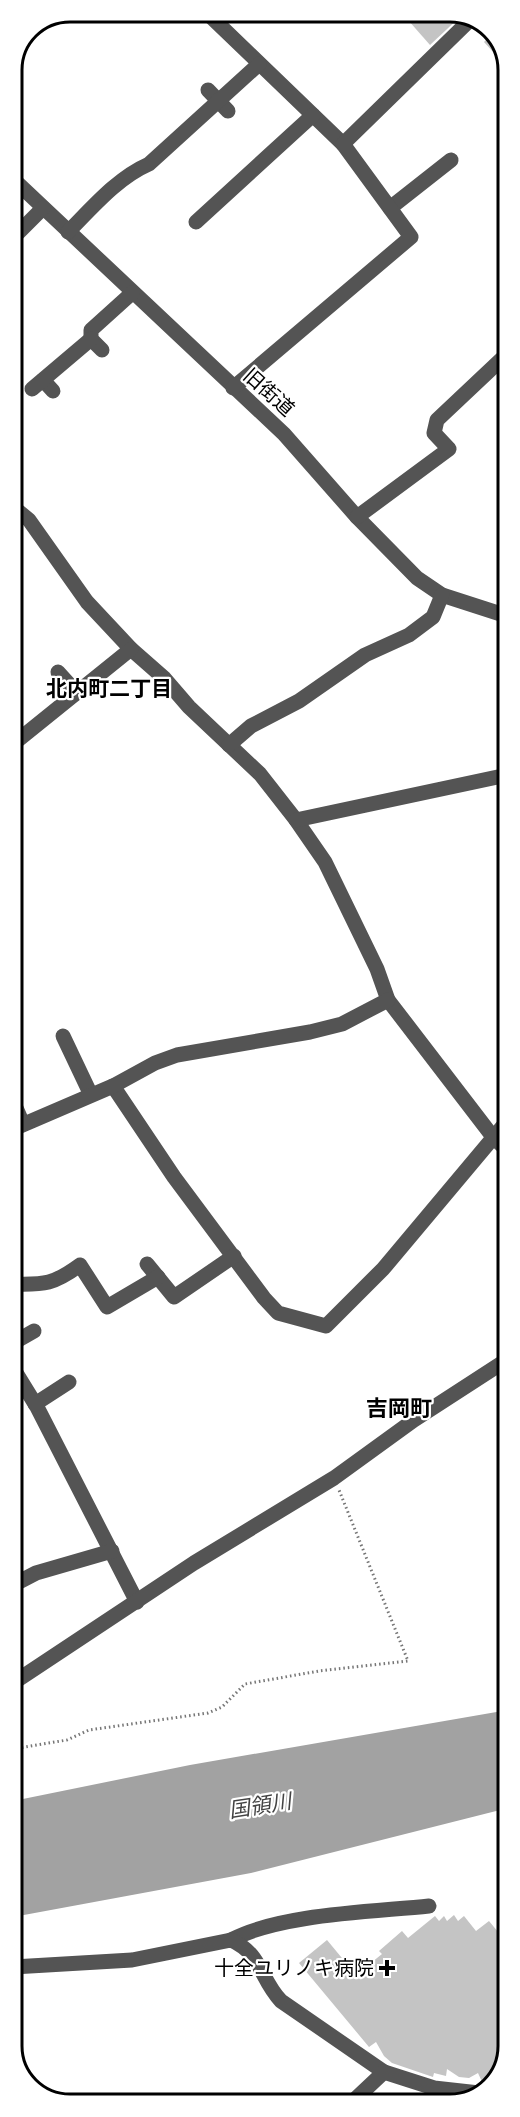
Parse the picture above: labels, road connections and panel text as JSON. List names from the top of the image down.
{
  "streets": {
    "street": ["旧街道"]
  },
  "districts": ["北内町二丁目", "吉岡町"],
  "water": ["国領川"],
  "places": {
    "health": ["十全ユリノキ病院"]
  }
}
